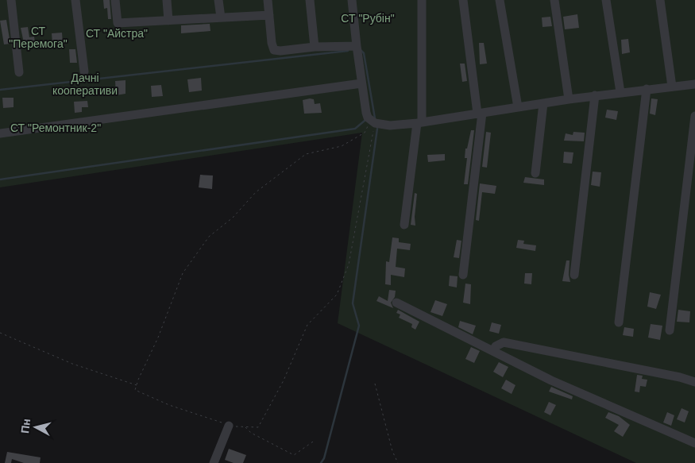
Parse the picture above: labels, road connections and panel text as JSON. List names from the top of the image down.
{
  "parks": [
    "СТ \"Рубін\"",
    "СТ \"Перемога\"",
    "СТ \"Айстра\"",
    "Дачні кооперативи",
    "СТ \"Ремонтник-2\""
  ],
  "north": "left"
}
